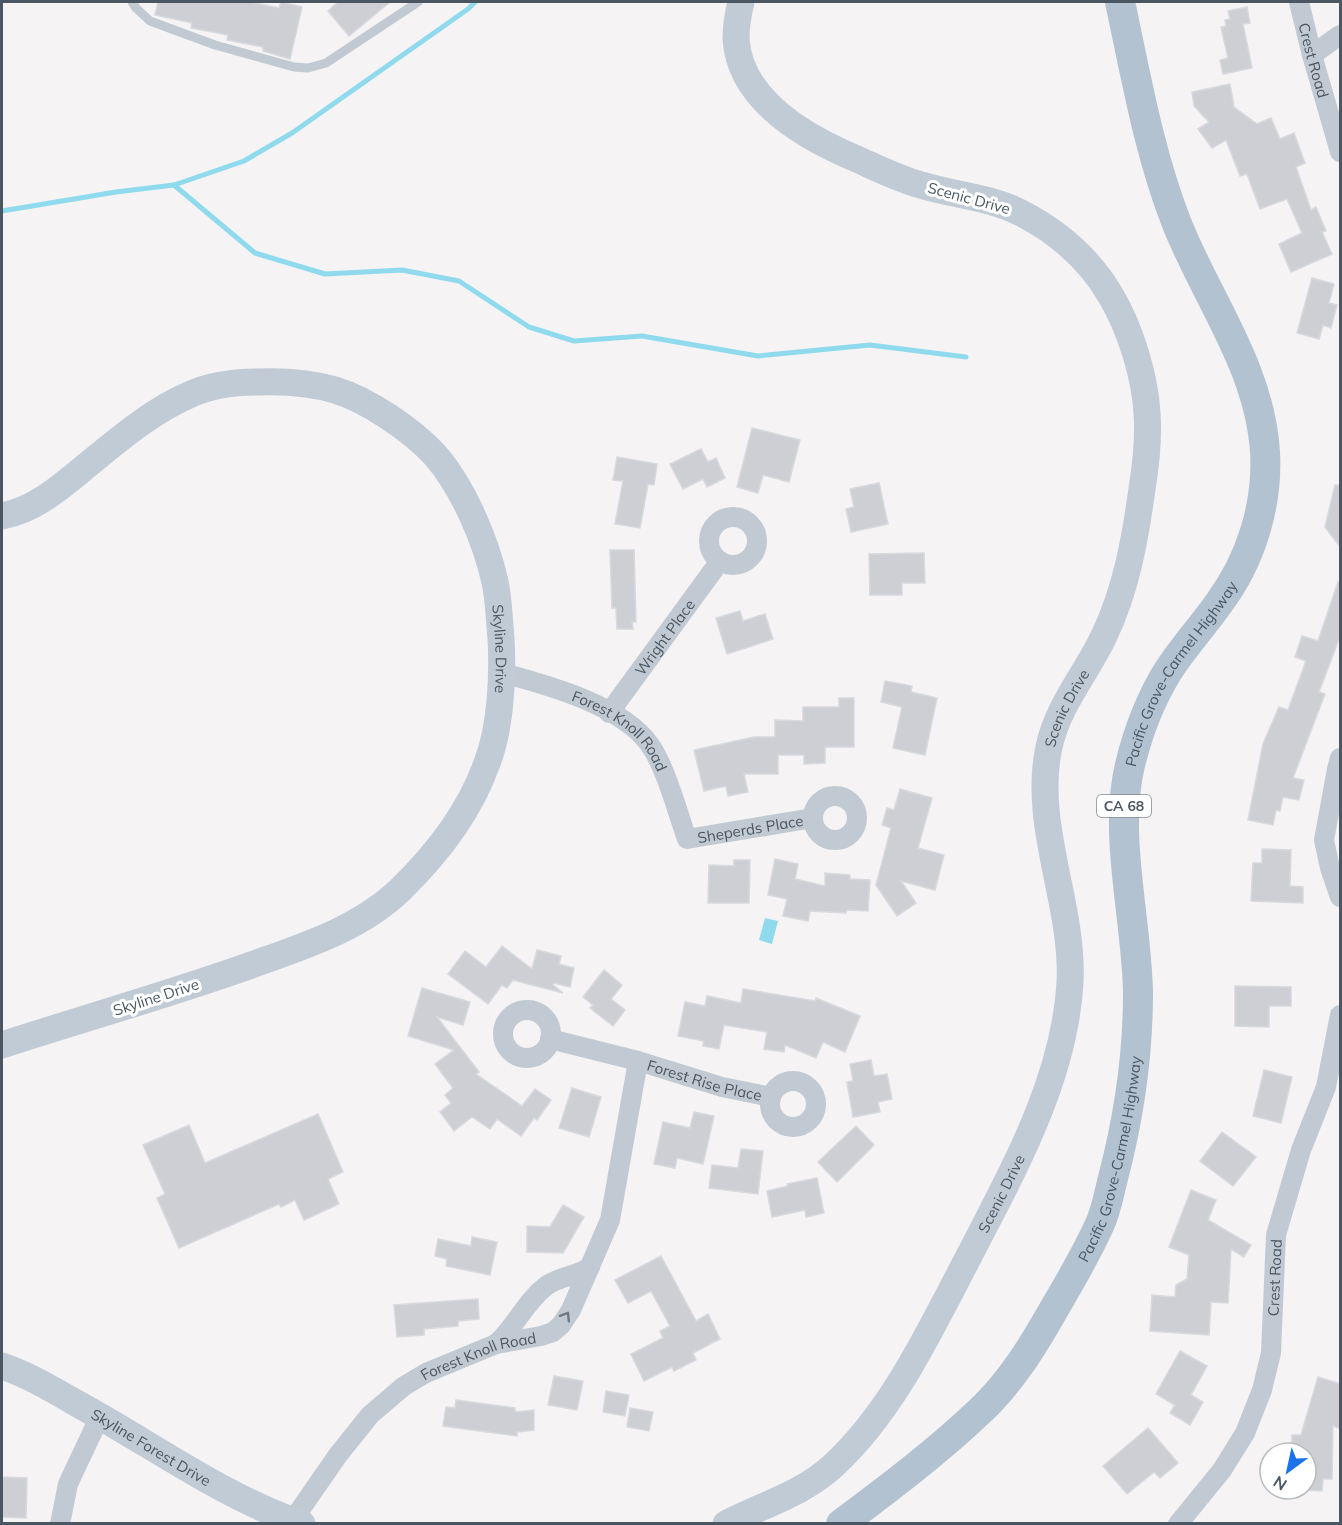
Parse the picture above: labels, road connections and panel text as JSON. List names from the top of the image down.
{
  "streets": {
    "main road": ["Pacific Grove-Carmel Highway", "CA 68"],
    "street": [
      "Crest Road",
      "Scenic Drive",
      "Wright Place",
      "Skyline Drive",
      "Forest Knoll Road",
      "Sheperds Place",
      "Forest Rise Place",
      "Skyline Forest Drive"
    ]
  },
  "crossings": [
    ["Wright Place", "Forest Knoll Road"],
    ["Skyline Drive", "Forest Knoll Road"],
    ["Forest Knoll Road", "Sheperds Place"],
    ["Forest Knoll Road", "Forest Rise Place"],
    ["Forest Knoll Road", "Skyline Forest Drive"]
  ],
  "north": "bottom left"
}
